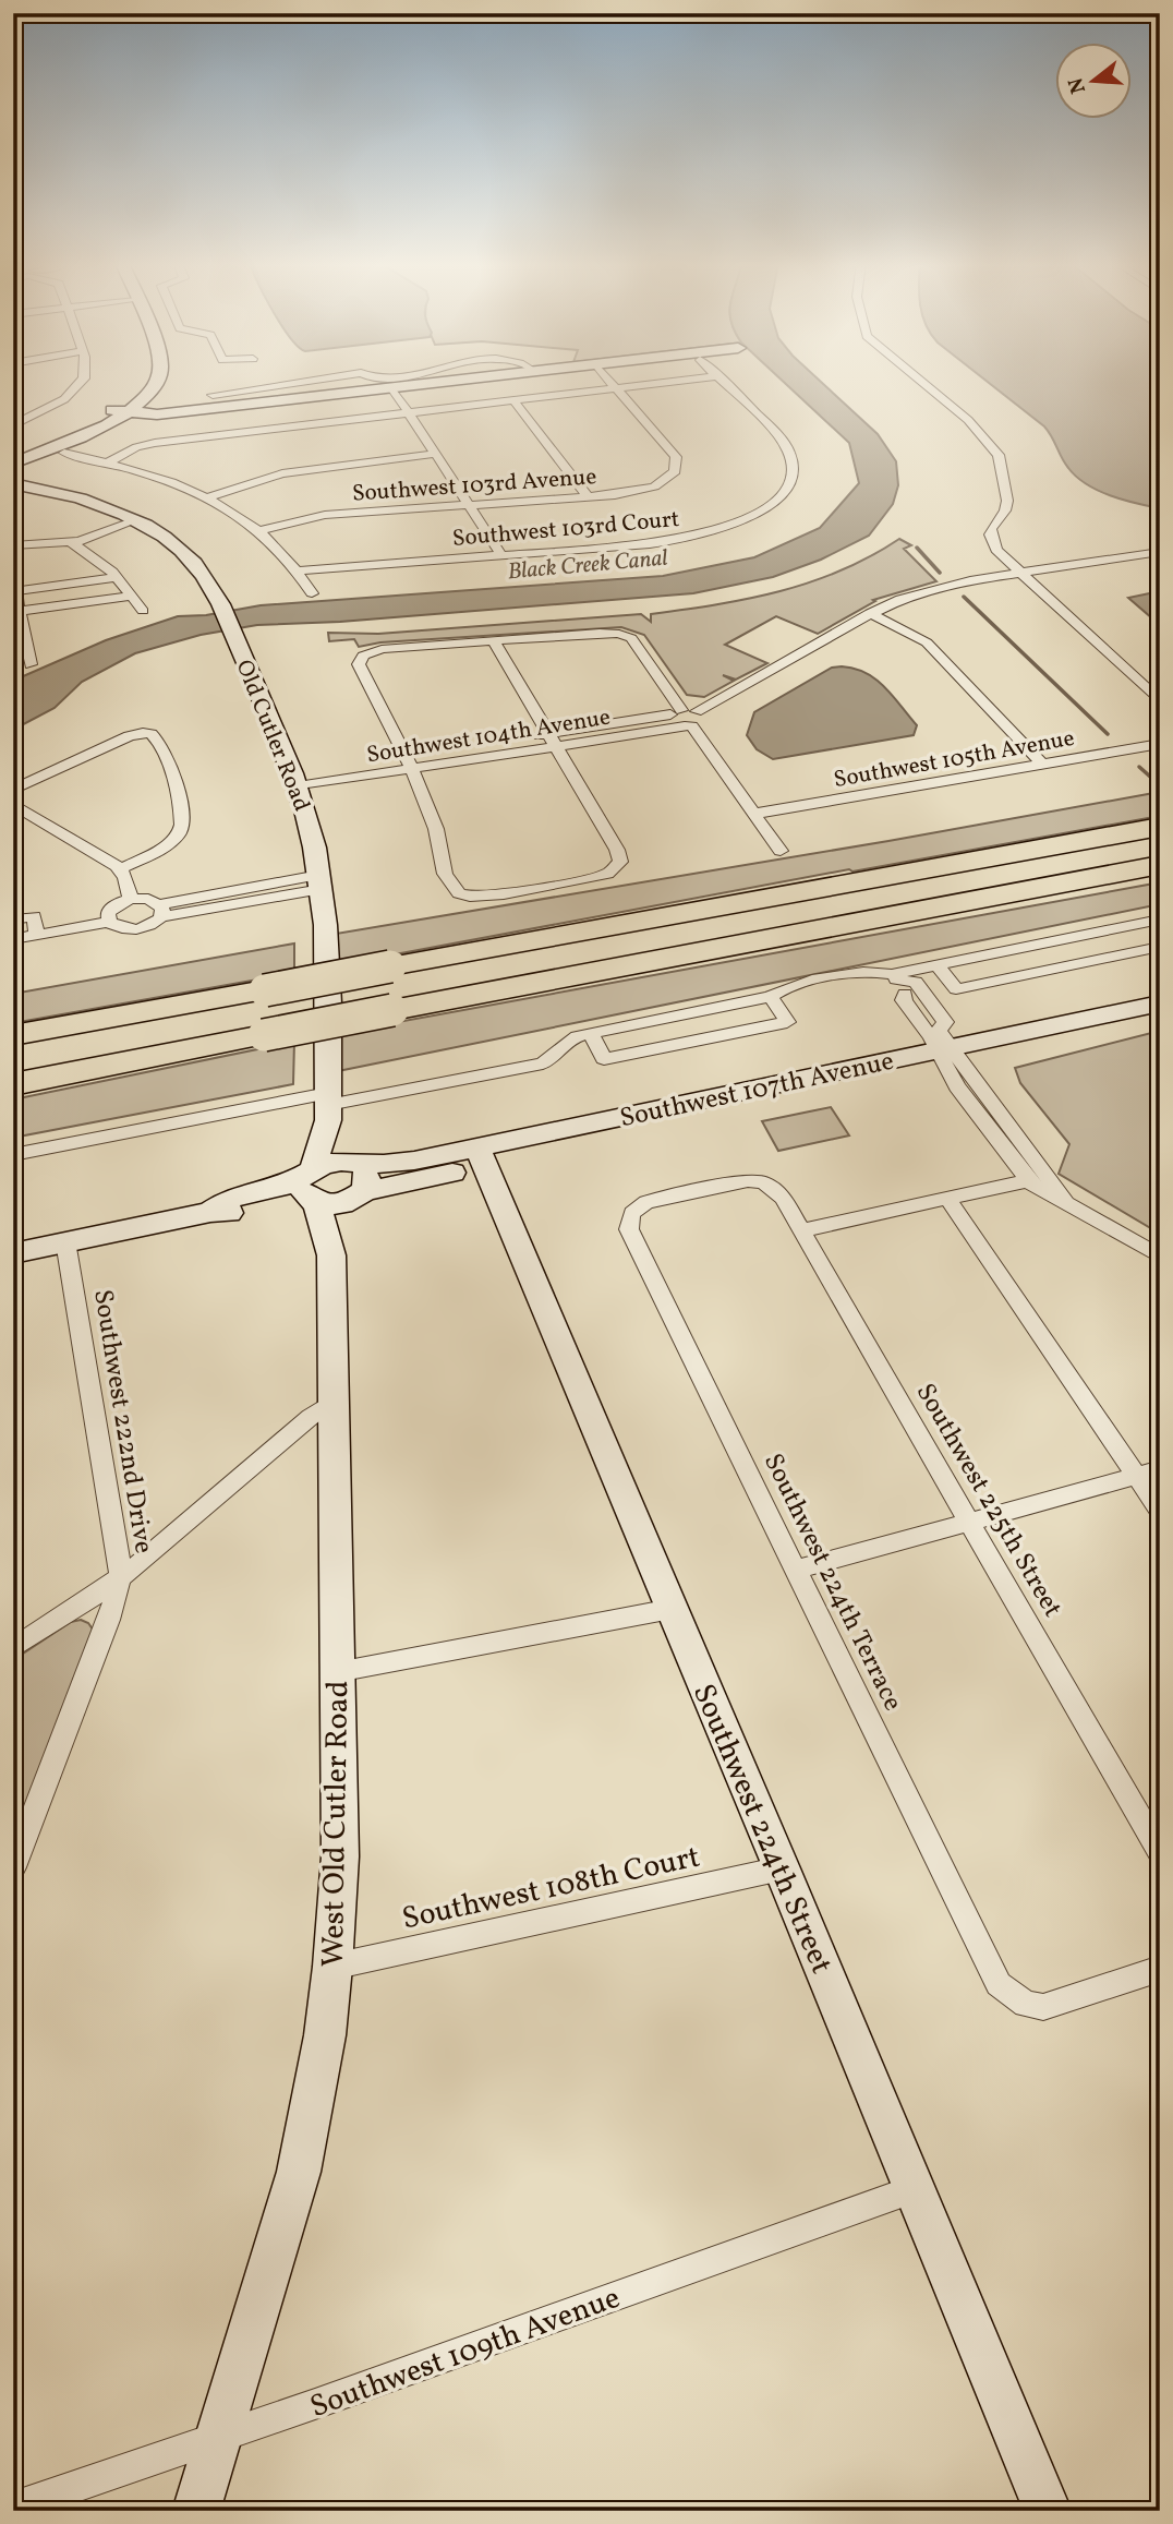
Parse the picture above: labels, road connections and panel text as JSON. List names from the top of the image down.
{
  "streets": {
    "street": [
      "Southwest 103rd Avenue",
      "Southwest 103rd Court",
      "Old Cutler Road",
      "Southwest 104th Avenue",
      "Southwest 105th Avenue",
      "Southwest 107th Avenue",
      "Southwest 222nd Drive",
      "Southwest 225th Street",
      "Southwest 224th Terrace",
      "West Old Cutler Road",
      "Southwest 224th Street",
      "Southwest 108th Court",
      "Southwest 109th Avenue"
    ]
  },
  "crossings": [
    ["Old Cutler Road", "Southwest 104th Avenue"],
    ["Old Cutler Road", "Southwest 107th Avenue"],
    ["Old Cutler Road", "West Old Cutler Road"],
    ["Southwest 107th Avenue", "West Old Cutler Road"],
    ["Southwest 107th Avenue", "Southwest 224th Street"],
    ["Southwest 225th Street", "Southwest 224th Terrace"],
    ["West Old Cutler Road", "Southwest 108th Court"],
    ["West Old Cutler Road", "Southwest 109th Avenue"],
    ["Southwest 224th Street", "Southwest 108th Court"],
    ["Southwest 224th Street", "Southwest 109th Avenue"]
  ],
  "water": ["Black Creek Canal"],
  "north": "left"
}
